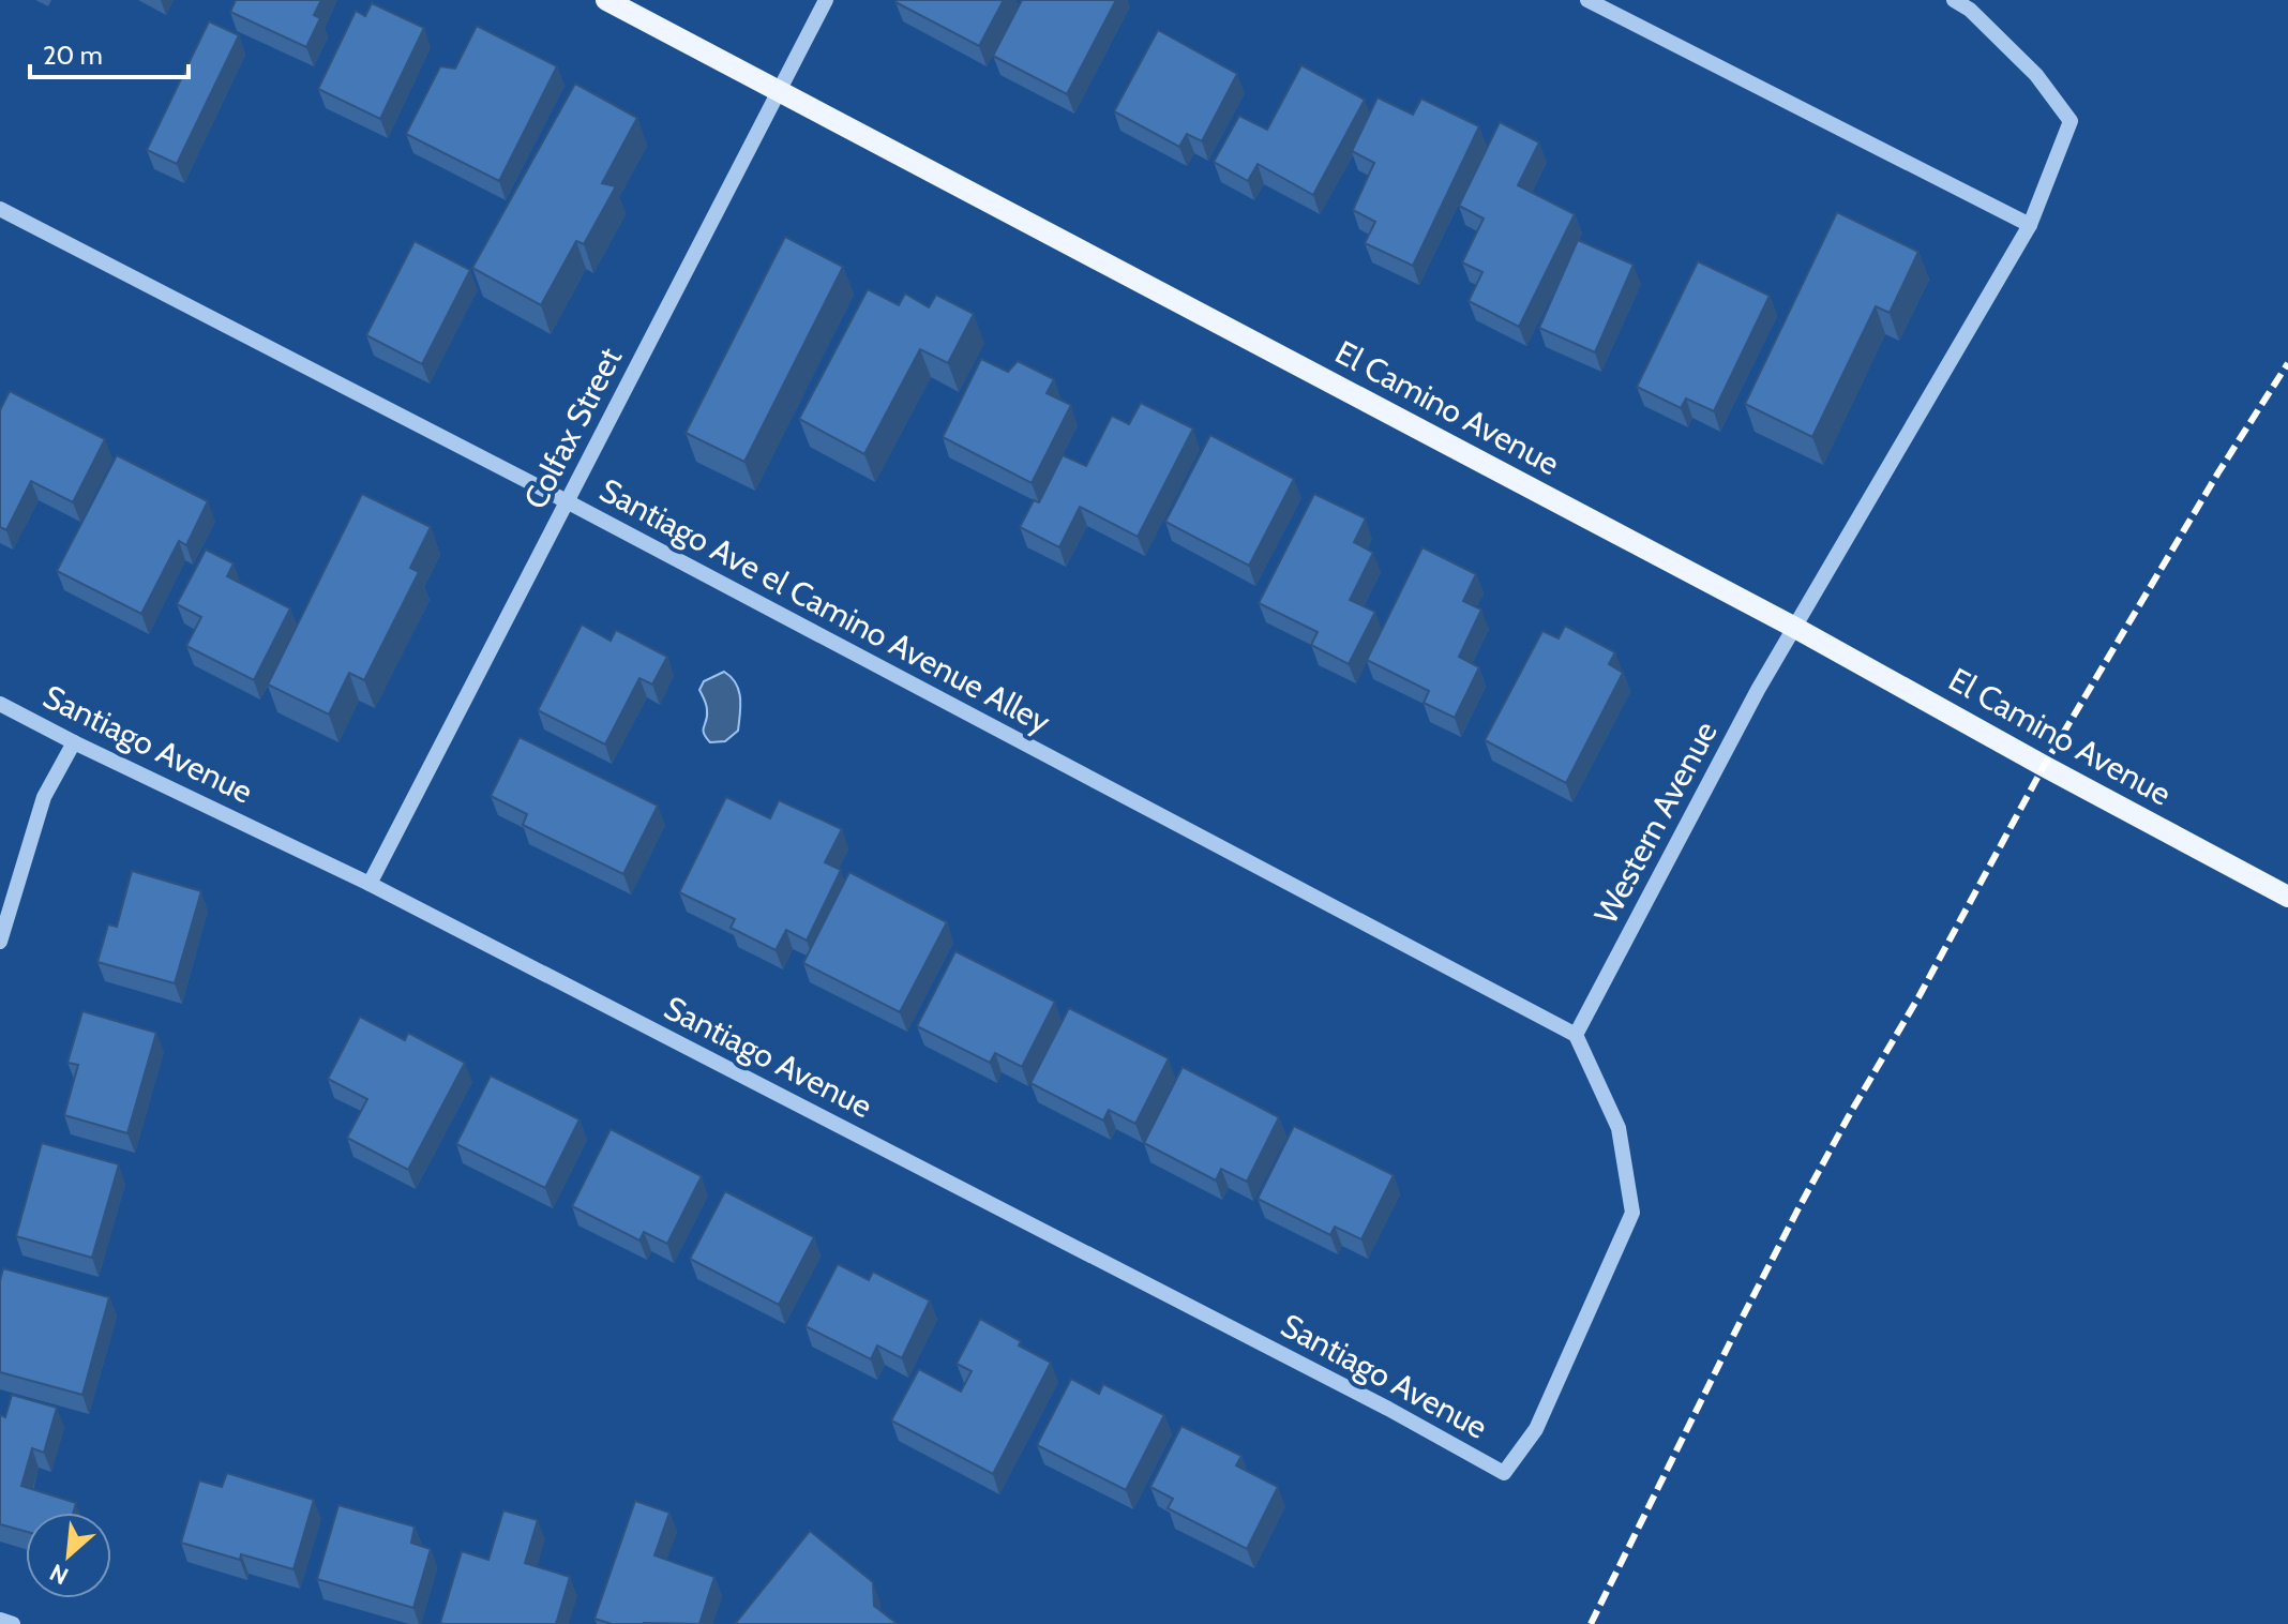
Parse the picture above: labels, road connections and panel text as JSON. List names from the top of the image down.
{
  "streets": {
    "main road": ["El Camino Avenue"],
    "street": [
      "Colfax Street",
      "Santiago Ave el Camino Avenue Alley",
      "Santiago Avenue",
      "Western Avenue"
    ]
  },
  "crossings": [
    ["El Camino Avenue", "Colfax Street"],
    ["El Camino Avenue", "Western Avenue"],
    ["Colfax Street", "Santiago Ave el Camino Avenue Alley"],
    ["Colfax Street", "Santiago Avenue"],
    ["Santiago Ave el Camino Avenue Alley", "Santiago Avenue"],
    ["Santiago Ave el Camino Avenue Alley", "Western Avenue"],
    ["Santiago Avenue", "Western Avenue"]
  ],
  "scale_bar": "20 m",
  "north": "bottom left"
}
